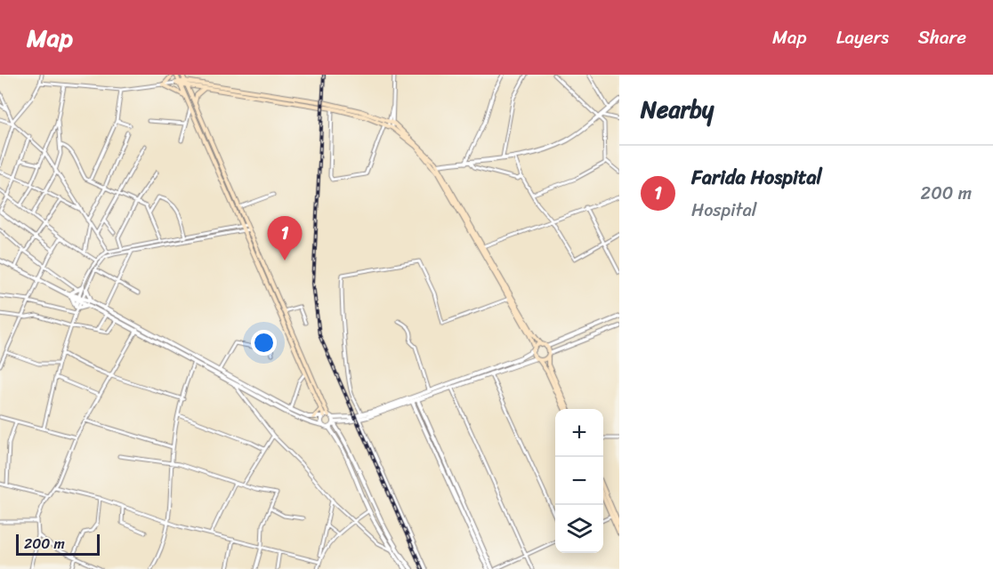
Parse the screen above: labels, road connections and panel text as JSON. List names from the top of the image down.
{
  "scale_bar": "200 m",
  "page": {
    "header": "Map",
    "nav": ["Map", "Layers", "Share"],
    "heading": "Nearby",
    "list": [
      {
        "mark": "1",
        "name": "Farida Hospital",
        "note": "Hospital",
        "value": "200 m"
      }
    ],
    "pins": "1",
    "map_buttons": ["+", "−"],
    "scale": "200 m"
  }
}
